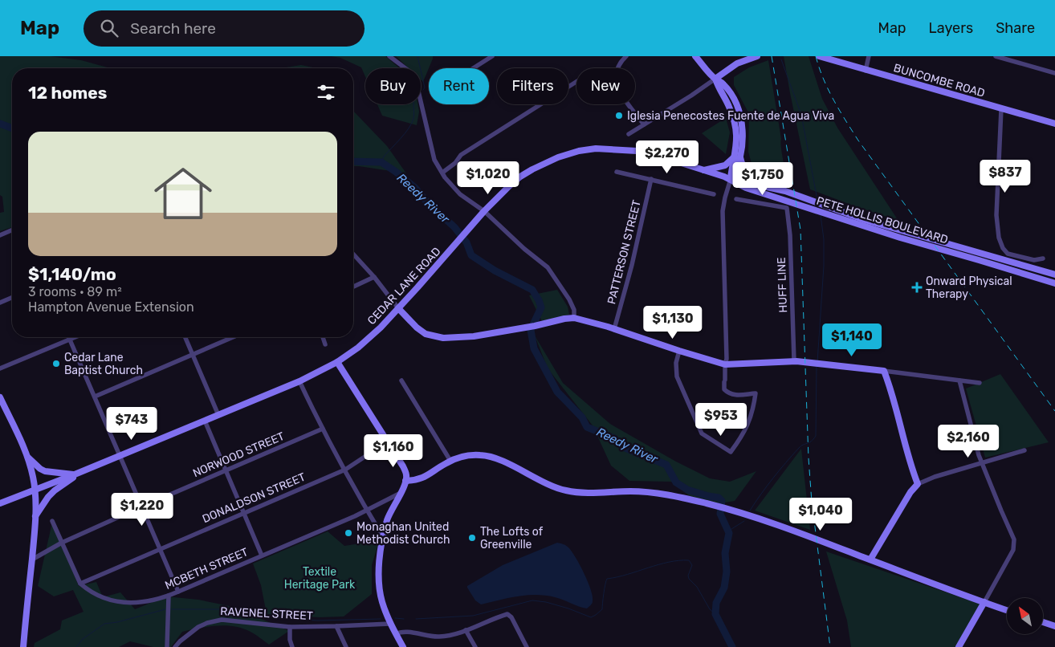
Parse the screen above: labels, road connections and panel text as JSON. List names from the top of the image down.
{
  "streets": {
    "street": [
      "BUNCOMBE ROAD",
      "PETE HOLLIS BOULEVARD",
      "PATTERSON STREET",
      "HUFF LINE",
      "CEDAR LANE ROAD",
      "NORWOOD STREET",
      "DONALDSON STREET",
      "MCBETH STREET",
      "RAVENEL STREET"
    ]
  },
  "crossings": [
    ["PETE HOLLIS BOULEVARD", "CEDAR LANE ROAD"],
    ["DONALDSON STREET", "MCBETH STREET"]
  ],
  "water": ["Reedy River"],
  "parks": ["Textile Heritage Park"],
  "places": {
    "other": [
      "Iglesia Penecostes Fuente de Agua Viva",
      "Cedar Lane Baptist Church",
      "Monaghan United Methodist Church",
      "The Lofts of Greenville"
    ],
    "health": ["Onward Physical Therapy"]
  },
  "north": "top left",
  "page": {
    "header": "Map",
    "search": "Search here",
    "nav": ["Map", "Layers", "Share"],
    "chip": [
      "Buy",
      "Rent",
      "Filters",
      "New"
    ],
    "heading": "12 homes",
    "list": [
      {
        "name": "$1,140/mo",
        "note": "3 rooms · 89 m² · Hampton Avenue Extension"
      }
    ],
    "price": [
      "$2,270",
      "$837",
      "$1,020",
      "$1,750",
      "$1,130",
      "$1,140",
      "$953",
      "$743",
      "$2,160",
      "$1,160",
      "$1,220",
      "$1,040"
    ]
  }
}
